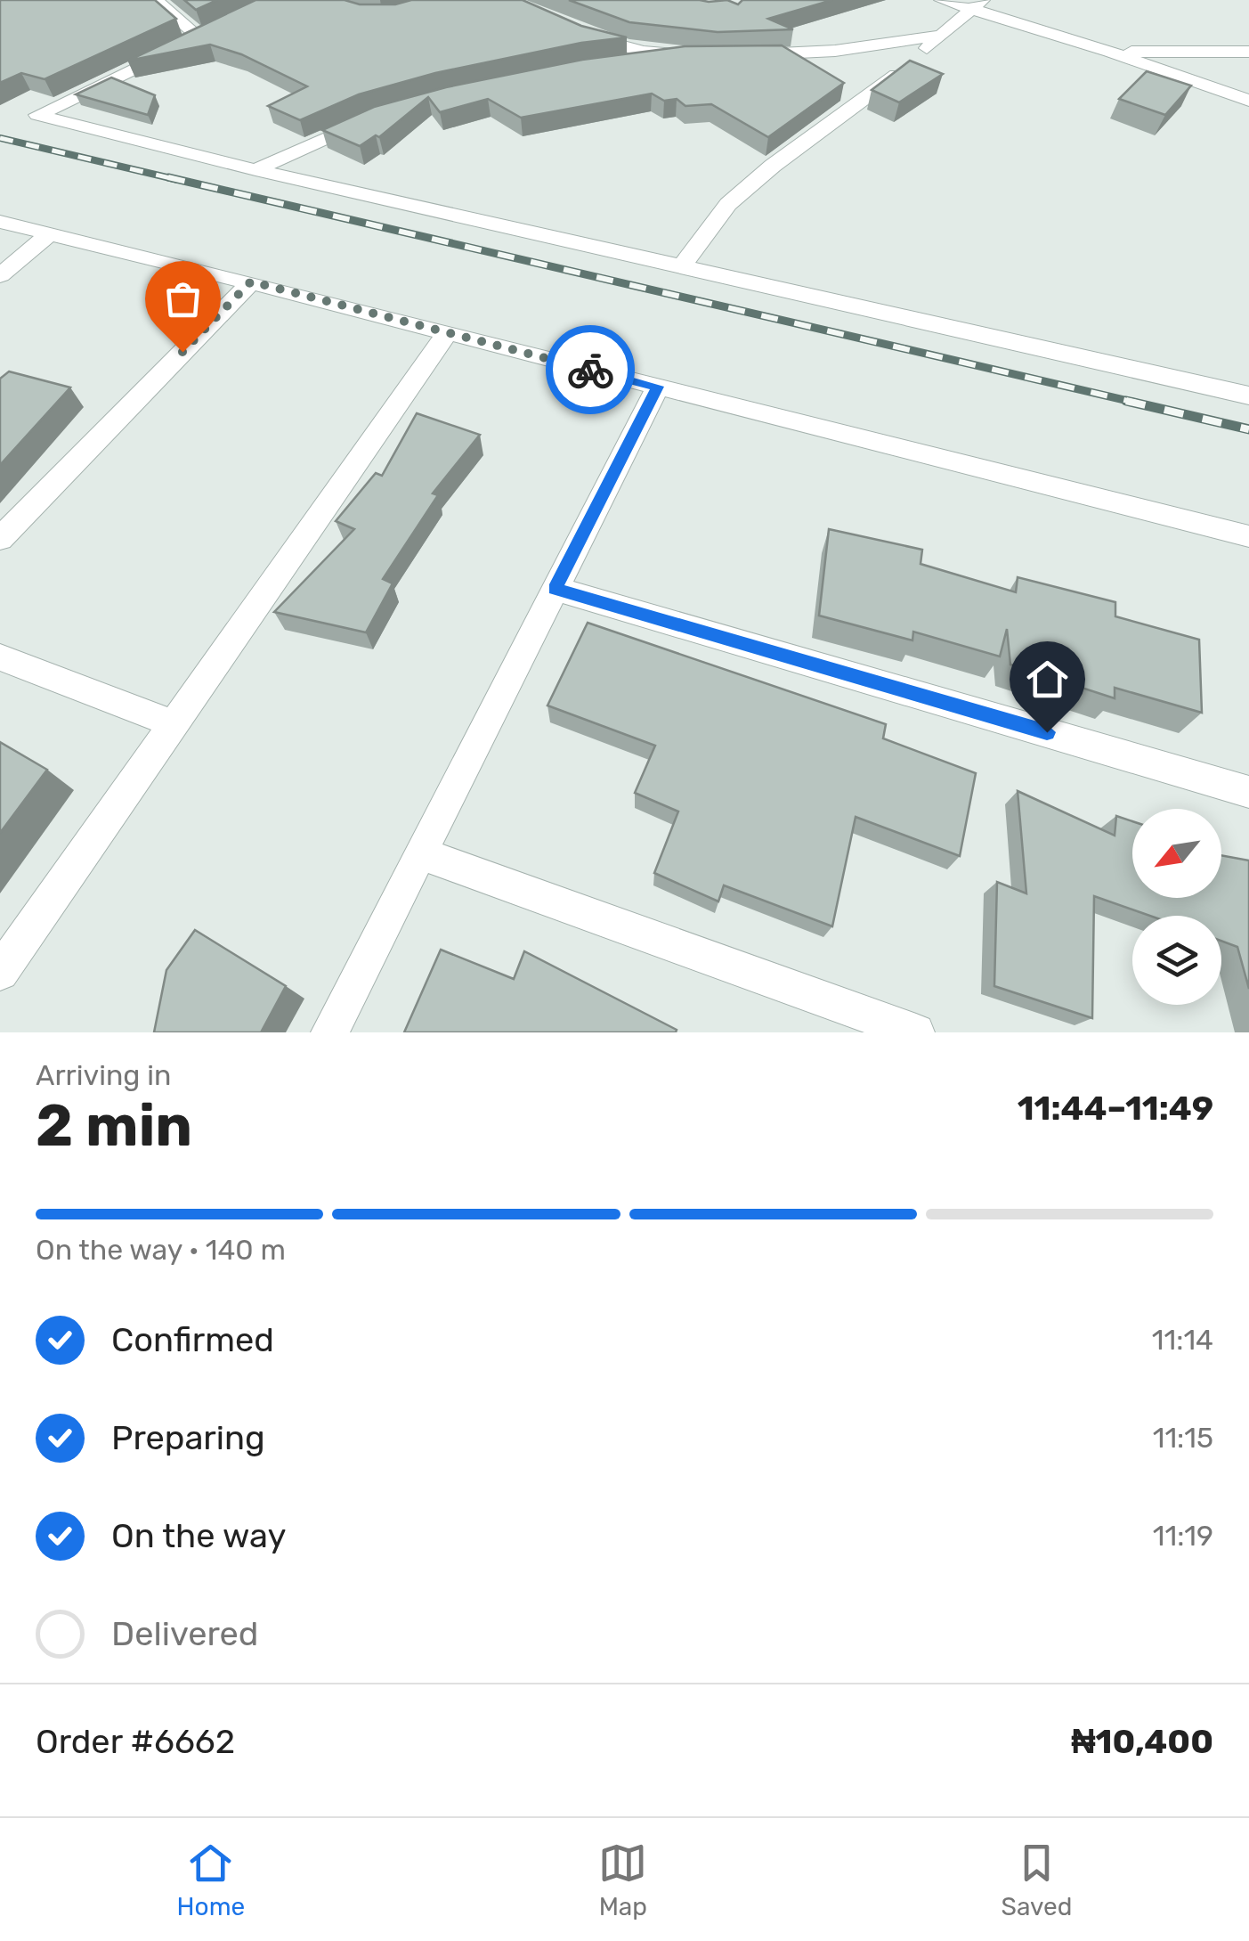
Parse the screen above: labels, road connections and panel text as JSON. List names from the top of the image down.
{
  "north": "bottom left",
  "page": {
    "heading": ["2 min", "Arriving in", "11:44–11:49"],
    "panel": ["Order #6662", "₦10,400"],
    "bar": "On the way · 140 m",
    "list": [
      ["Confirmed", "11:14"],
      ["Preparing", "11:15"],
      ["On the way", "11:19"],
      "Delivered"
    ],
    "tabs": ["Home", "Map", "Saved"]
  }
}
